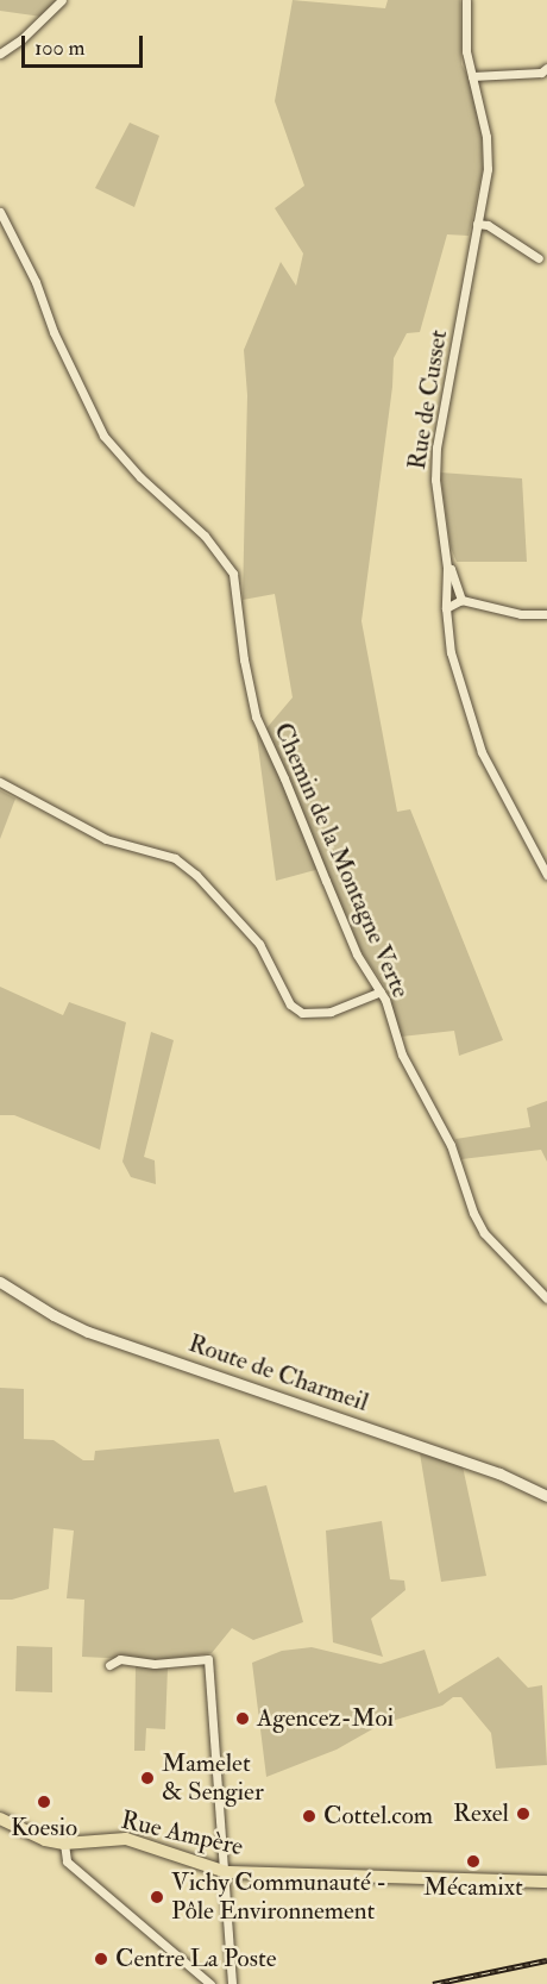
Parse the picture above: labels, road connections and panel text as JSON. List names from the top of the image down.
{
  "streets": {
    "main road": ["Route de Charmeil", "Rue Ampère"],
    "street": ["Rue de Cusset", "Chemin de la Montagne Verte"]
  },
  "places": [
    "Agencez-Moi",
    "Mamelet & Sengier",
    "Koesio",
    "Rexel",
    "Cottel.com",
    "Mécamixt",
    "Vichy Communauté - Pôle Environnement",
    "Centre La Poste"
  ],
  "scale_bar": "100 m"
}
